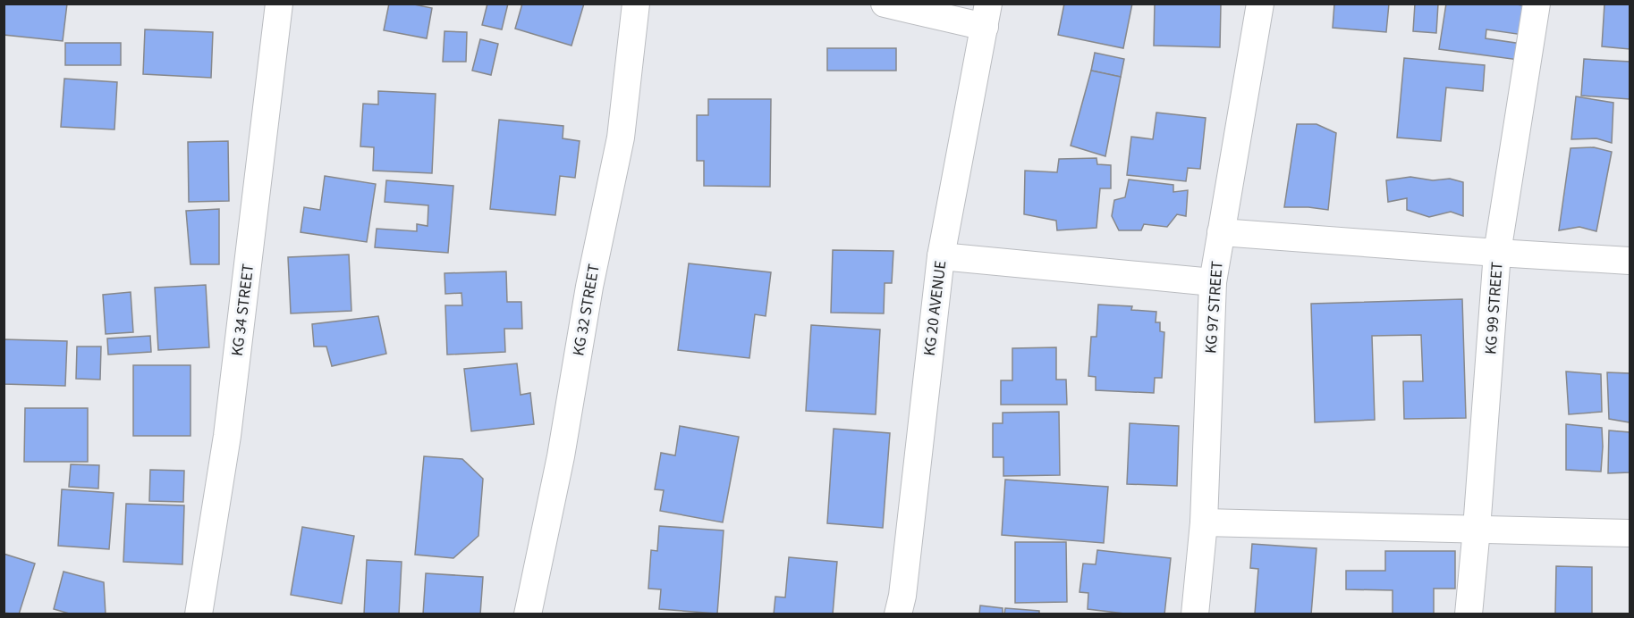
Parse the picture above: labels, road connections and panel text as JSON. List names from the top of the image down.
{
  "streets": {
    "street": [
      "KG 97 STREET",
      "KG 20 AVENUE",
      "KG 99 STREET",
      "KG 34 STREET",
      "KG 32 STREET"
    ]
  }
}
